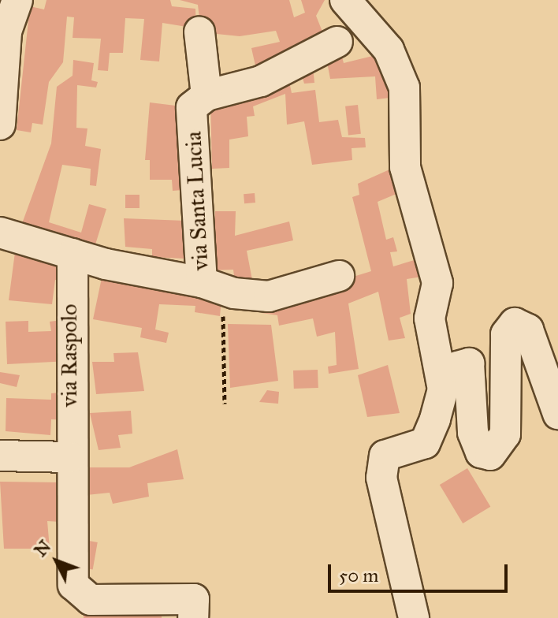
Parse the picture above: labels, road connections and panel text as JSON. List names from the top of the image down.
{
  "streets": {
    "street": ["via Santa Lucia", "via Raspolo"]
  },
  "crossings": [
    ["via Santa Lucia", "via Raspolo"]
  ],
  "scale_bar": "50 m",
  "north": "top left"
}
